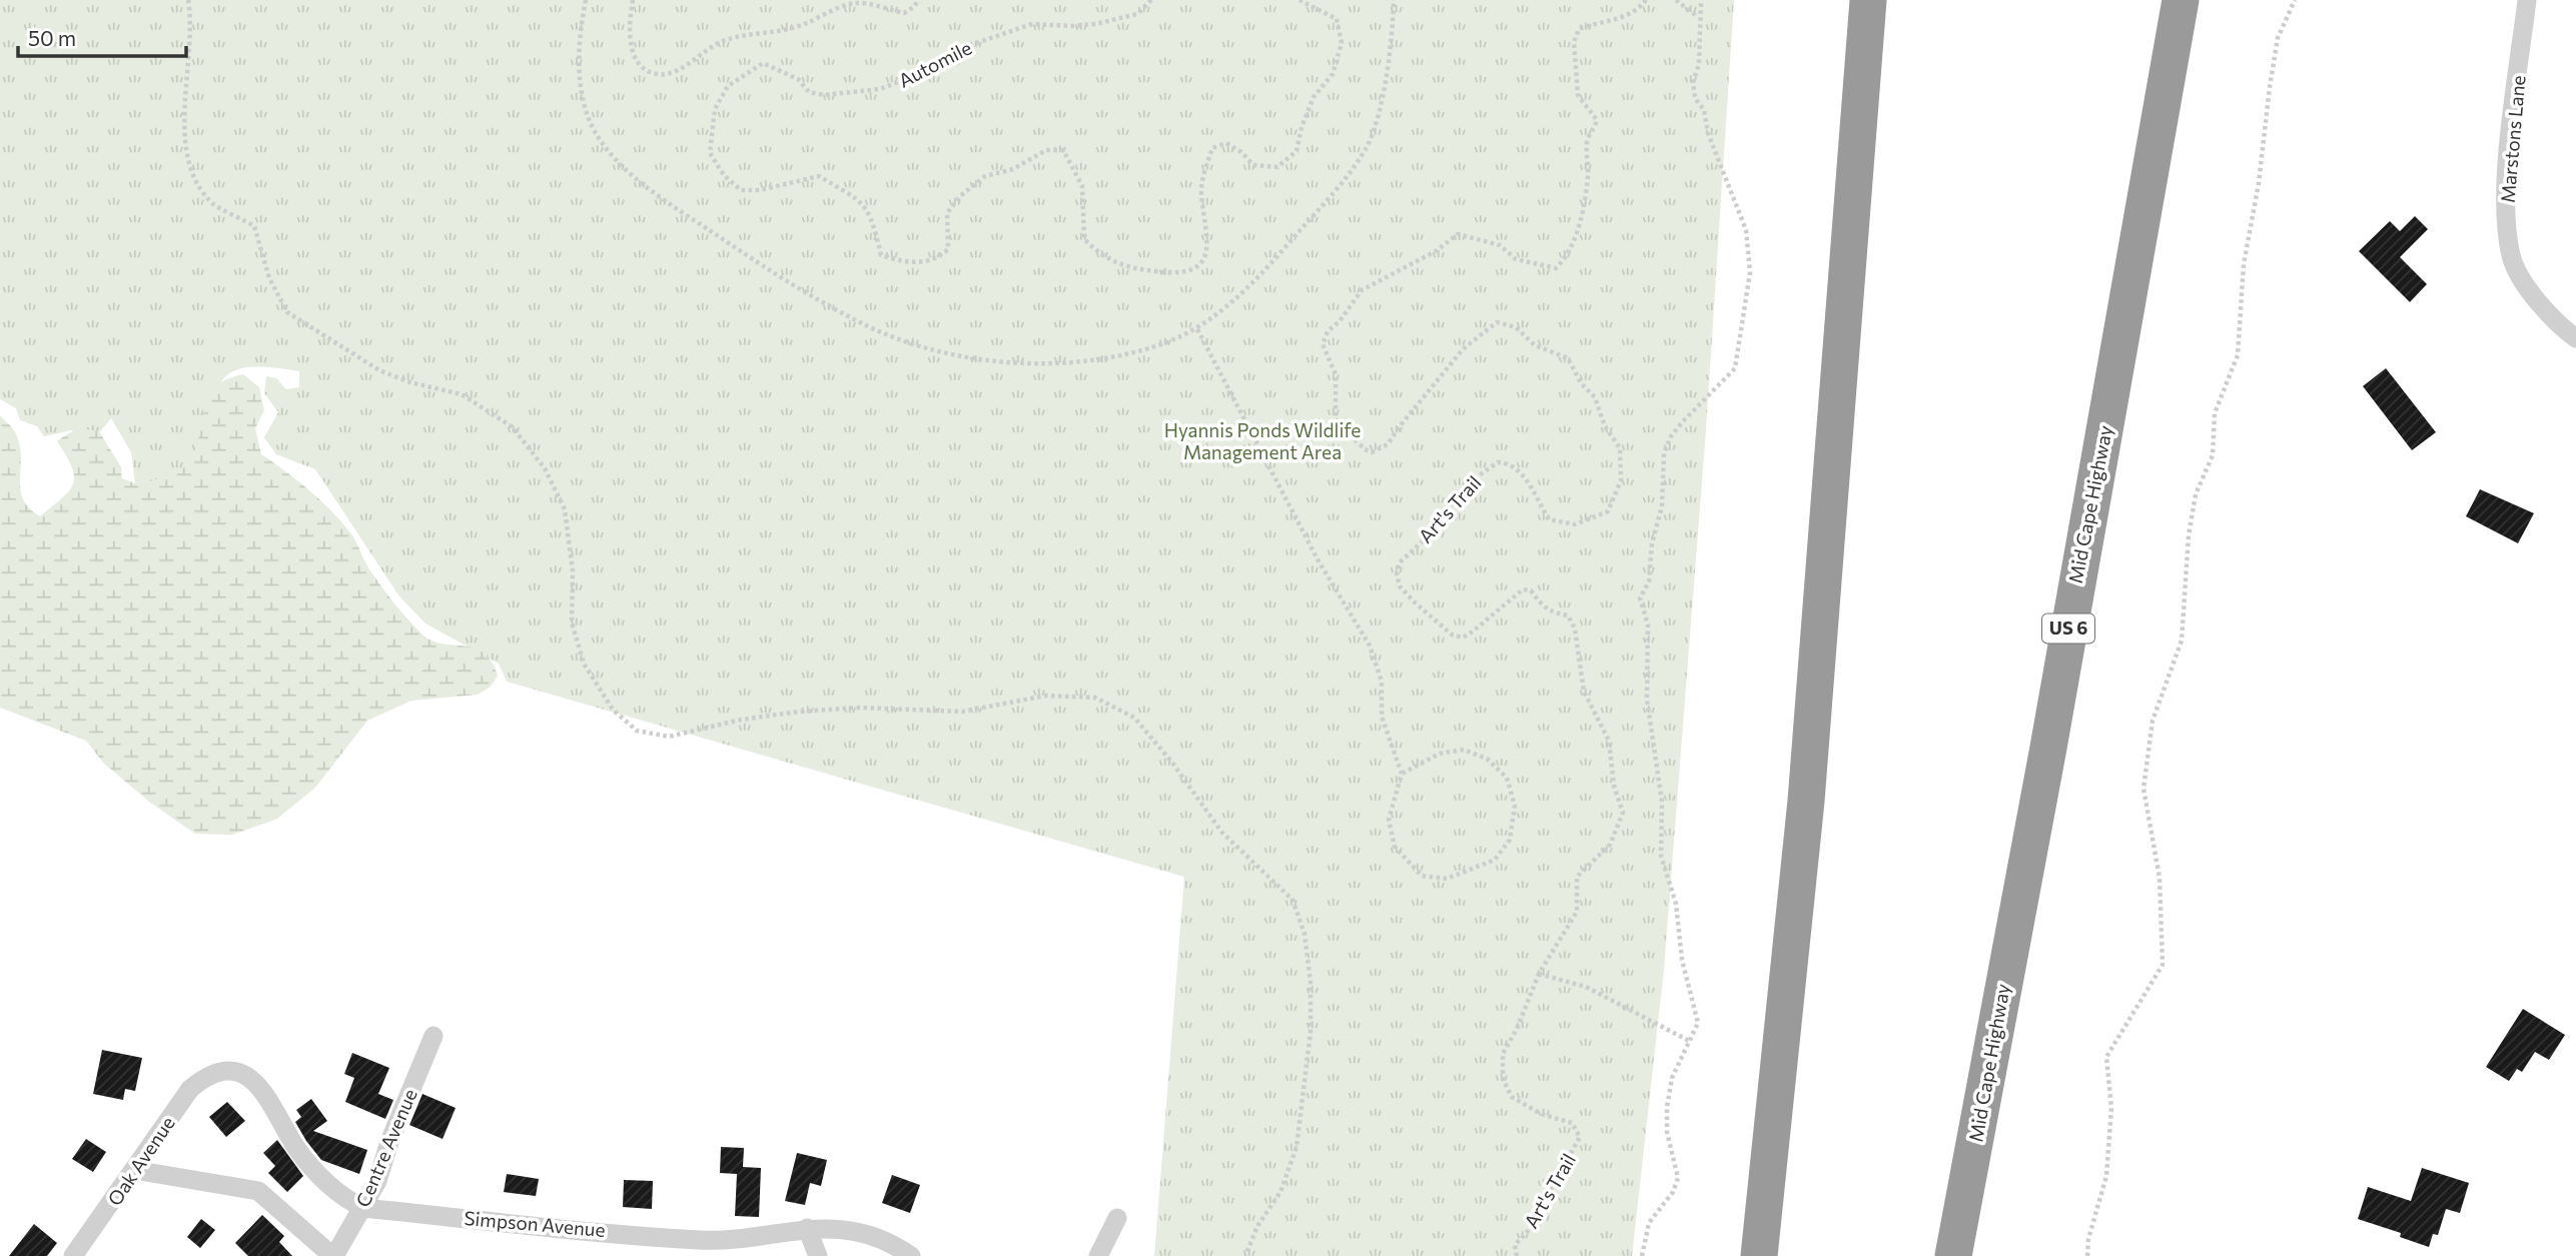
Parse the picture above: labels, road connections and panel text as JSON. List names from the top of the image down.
{
  "streets": {
    "highway": ["Mid Cape Highway", "US 6"],
    "street": [
      "Marstons Lane",
      "Centre Avenue",
      "Oak Avenue",
      "Simpson Avenue"
    ],
    "path": ["Automile", "Art's Trail"]
  },
  "crossings": [
    ["Centre Avenue", "Simpson Avenue"],
    ["Oak Avenue", "Simpson Avenue"]
  ],
  "parks": ["Hyannis Ponds Wildlife Management Area"],
  "scale_bar": "50 m"
}
